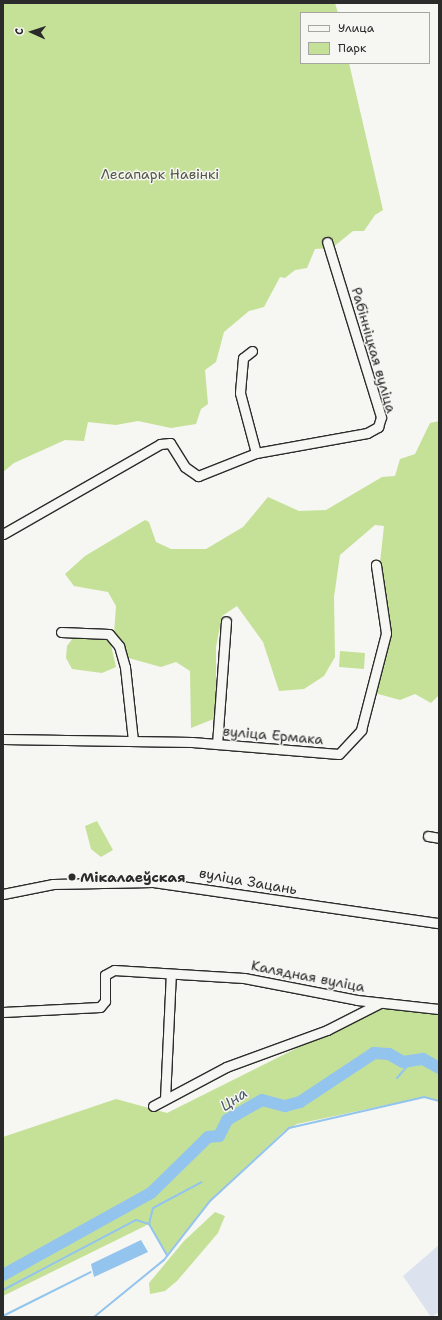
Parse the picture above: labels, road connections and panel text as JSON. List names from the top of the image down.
{
  "streets": {
    "street": [
      "Рабінніцкая вуліца",
      "вуліца Ермака",
      "вуліца Зацань",
      "Калядная вуліца"
    ]
  },
  "water": ["Цна"],
  "parks": ["Лесапарк Навінкі"],
  "places": ["Мікалаеўская"],
  "legend": ["Улица", "Парк"],
  "north": "left"
}
